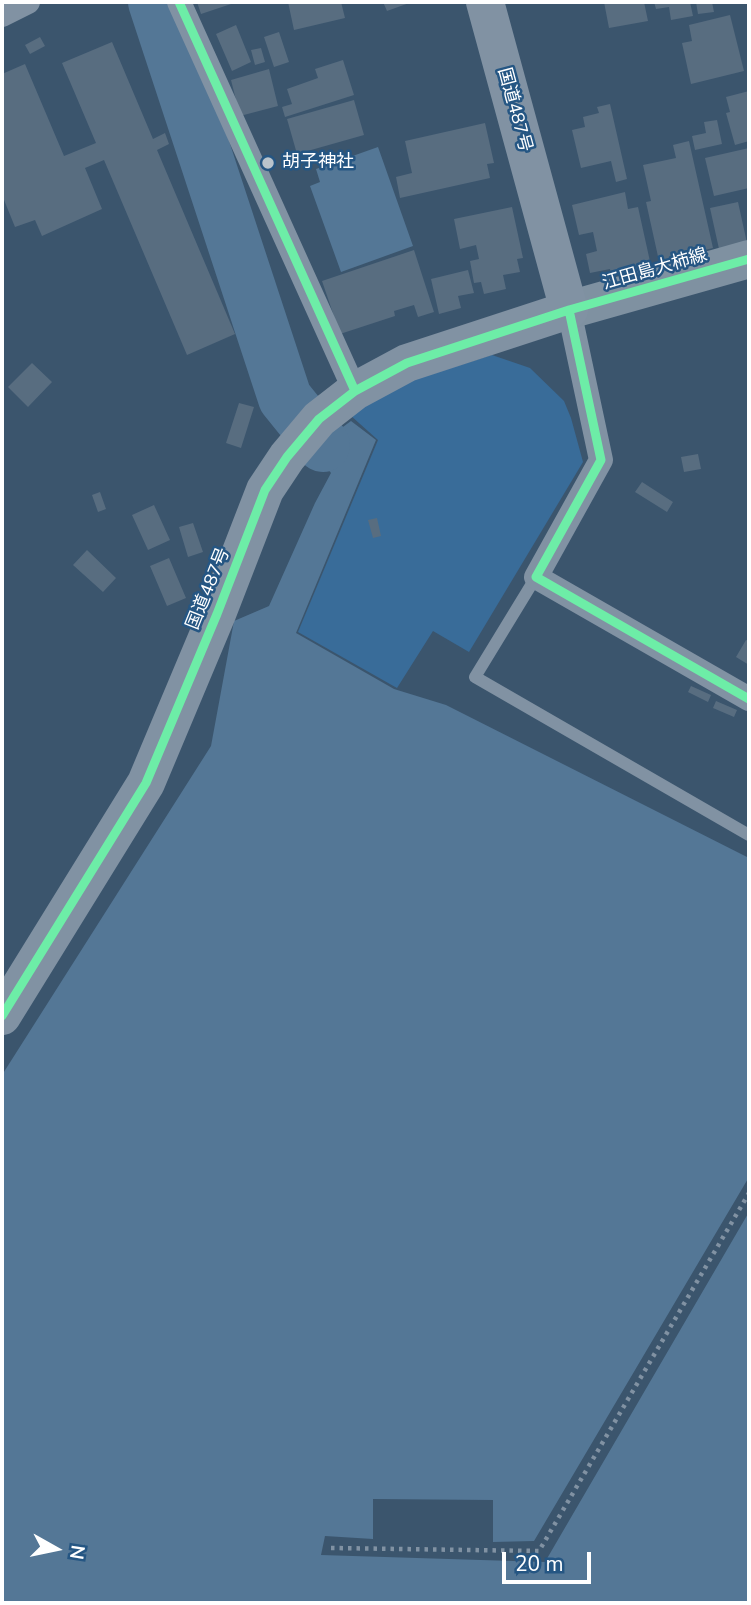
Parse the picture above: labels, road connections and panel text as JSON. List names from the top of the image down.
{
  "streets": {
    "highway": ["国道487号"],
    "main road": ["江田島大柿線"]
  },
  "crossings": [
    ["国道487号", "江田島大柿線"]
  ],
  "places": ["胡子神社"],
  "scale_bar": "20 m",
  "north": "right"
}
